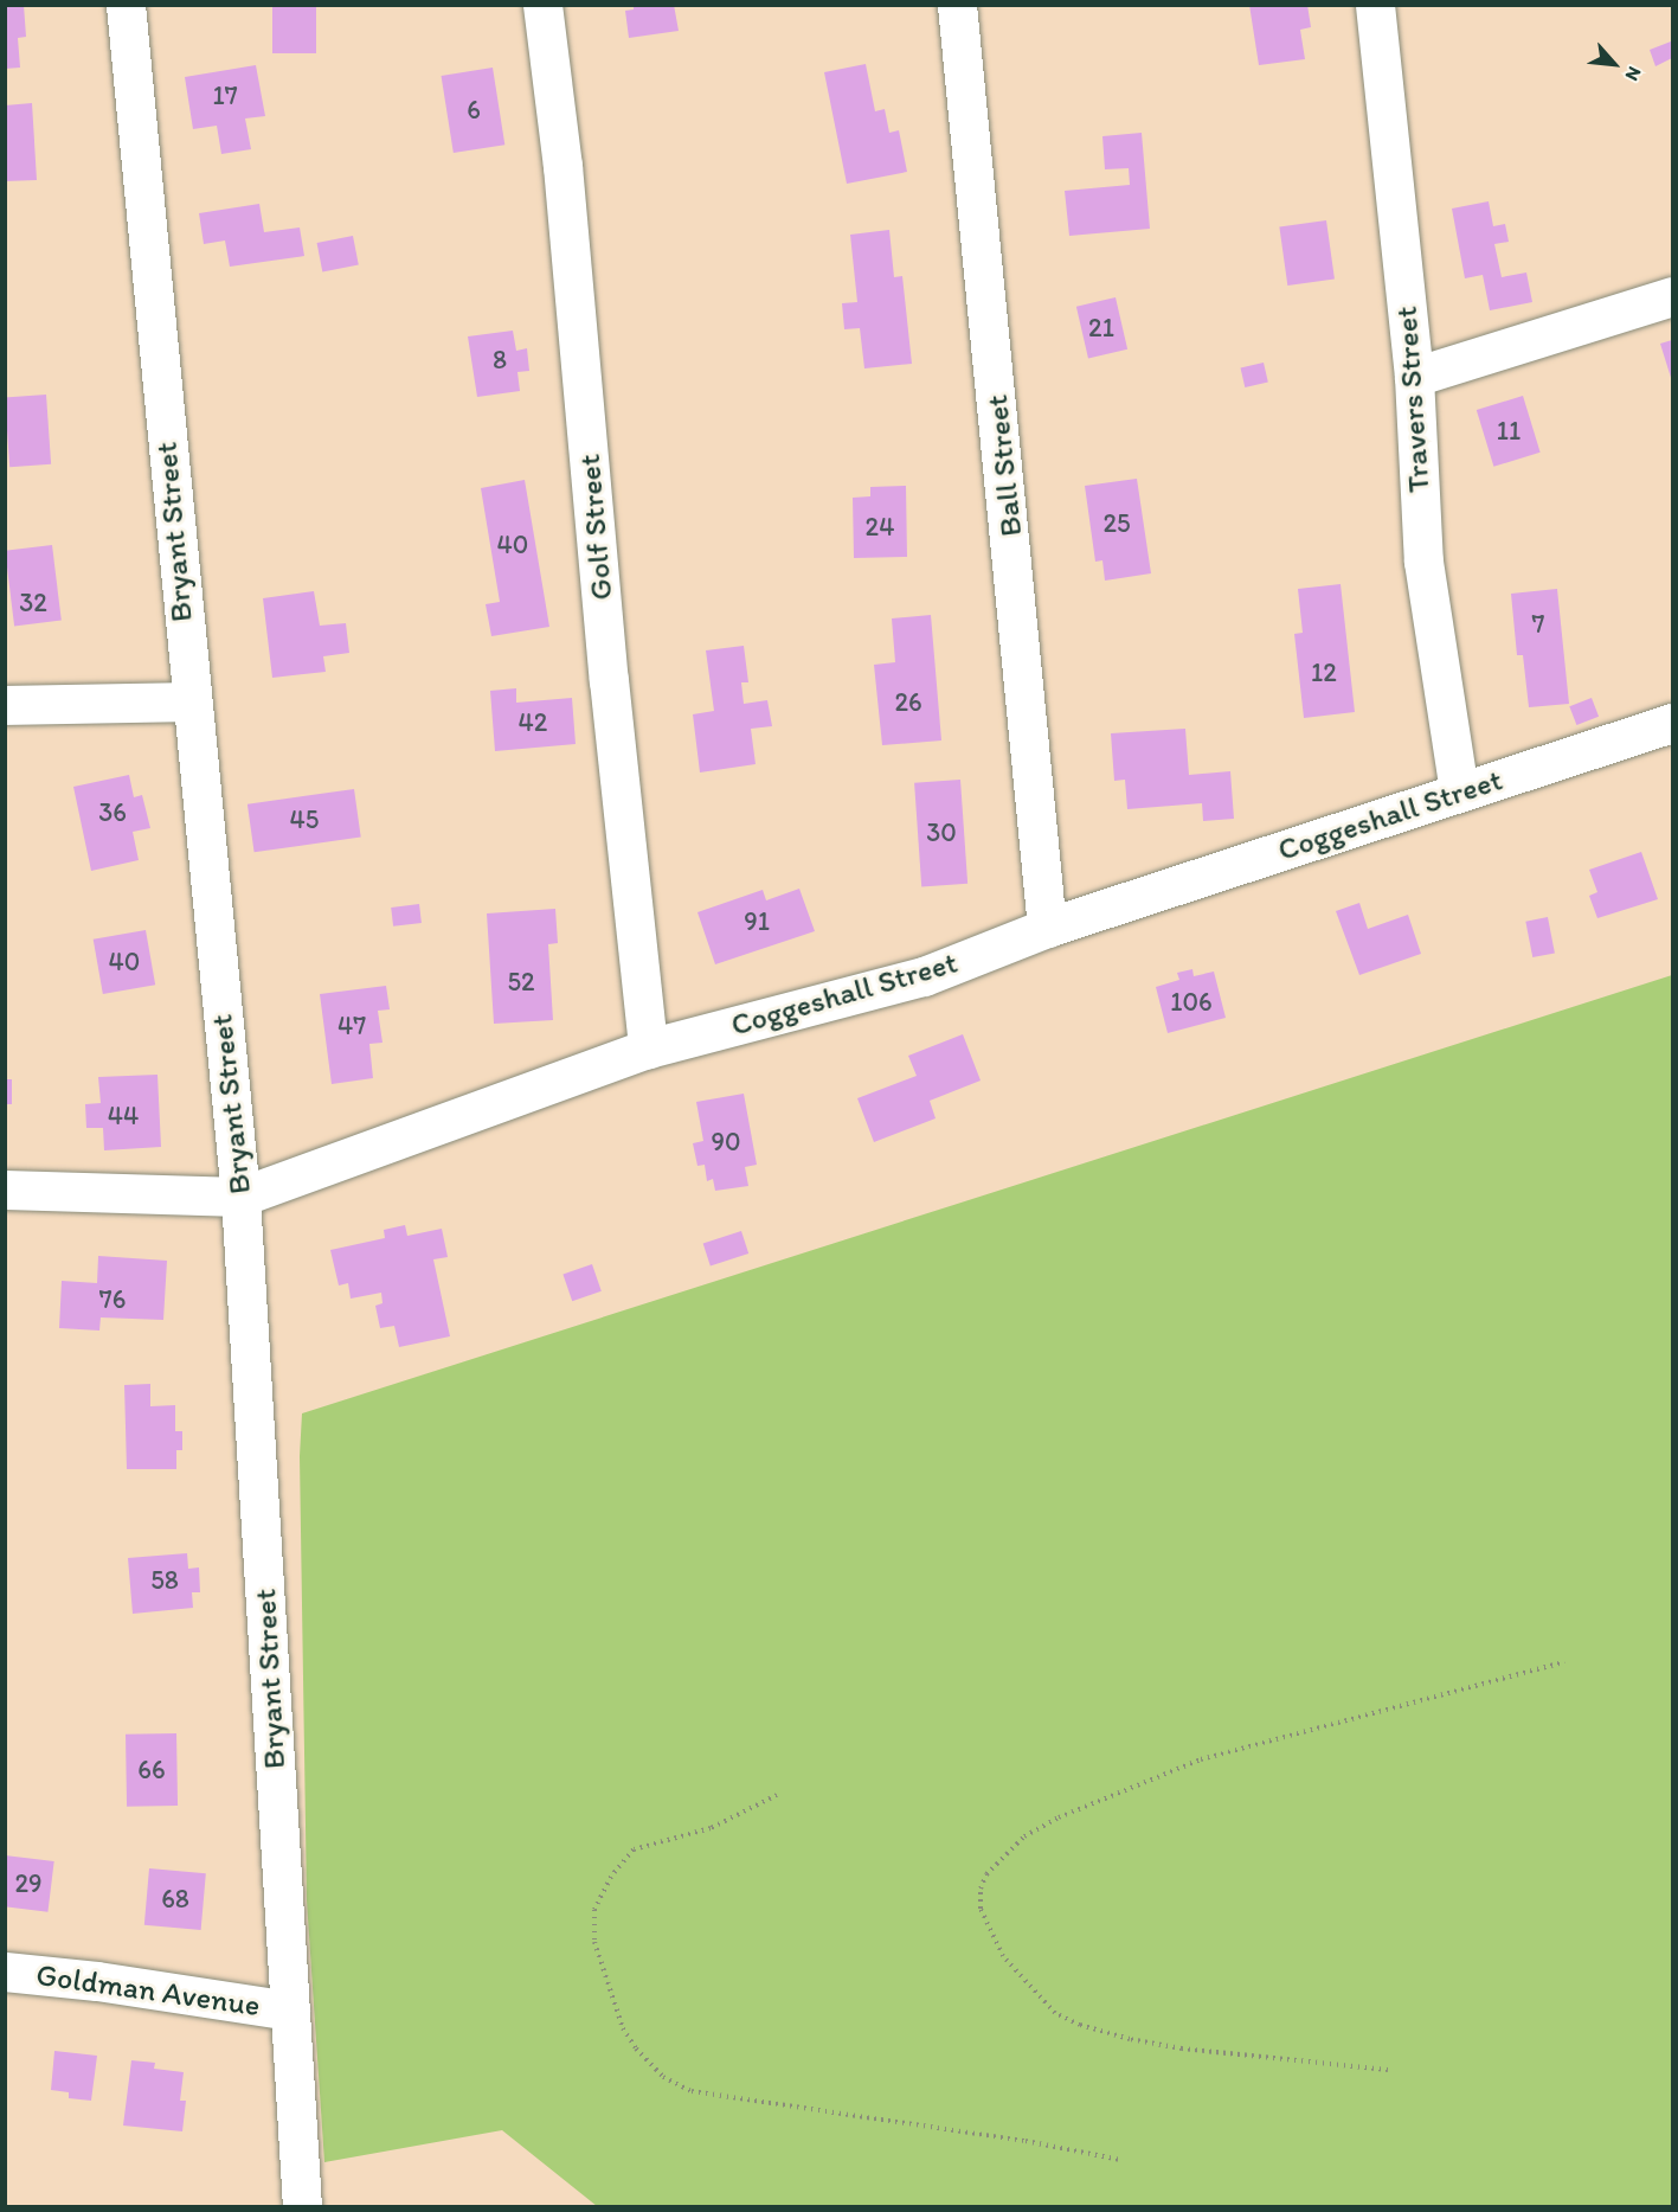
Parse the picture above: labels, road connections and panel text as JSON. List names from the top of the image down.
{
  "streets": {
    "street": [
      "Travers Street",
      "Ball Street",
      "Golf Street",
      "Bryant Street",
      "Coggeshall Street",
      "Goldman Avenue"
    ]
  },
  "crossings": [
    ["Travers Street", "Coggeshall Street"],
    ["Ball Street", "Coggeshall Street"],
    ["Golf Street", "Coggeshall Street"],
    ["Bryant Street", "Coggeshall Street"],
    ["Bryant Street", "Goldman Avenue"]
  ],
  "house_numbers": [
    "17",
    "6",
    "21",
    "8",
    "11",
    "25",
    "24",
    "40",
    "32",
    "7",
    "12",
    "26",
    "42",
    "36",
    "45",
    "30",
    "91",
    "40",
    "52",
    "106",
    "47",
    "44",
    "90",
    "76",
    "58",
    "66",
    "29",
    "68"
  ],
  "north": "bottom right"
}
